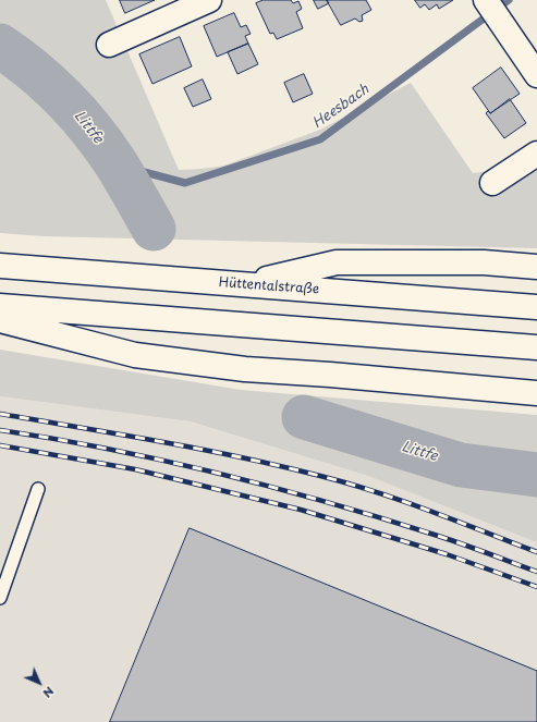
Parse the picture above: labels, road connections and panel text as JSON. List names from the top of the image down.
{
  "streets": {
    "main road": ["Hüttentalstraße"]
  },
  "water": ["Heesbach", "Littfe"],
  "north": "bottom right"
}
